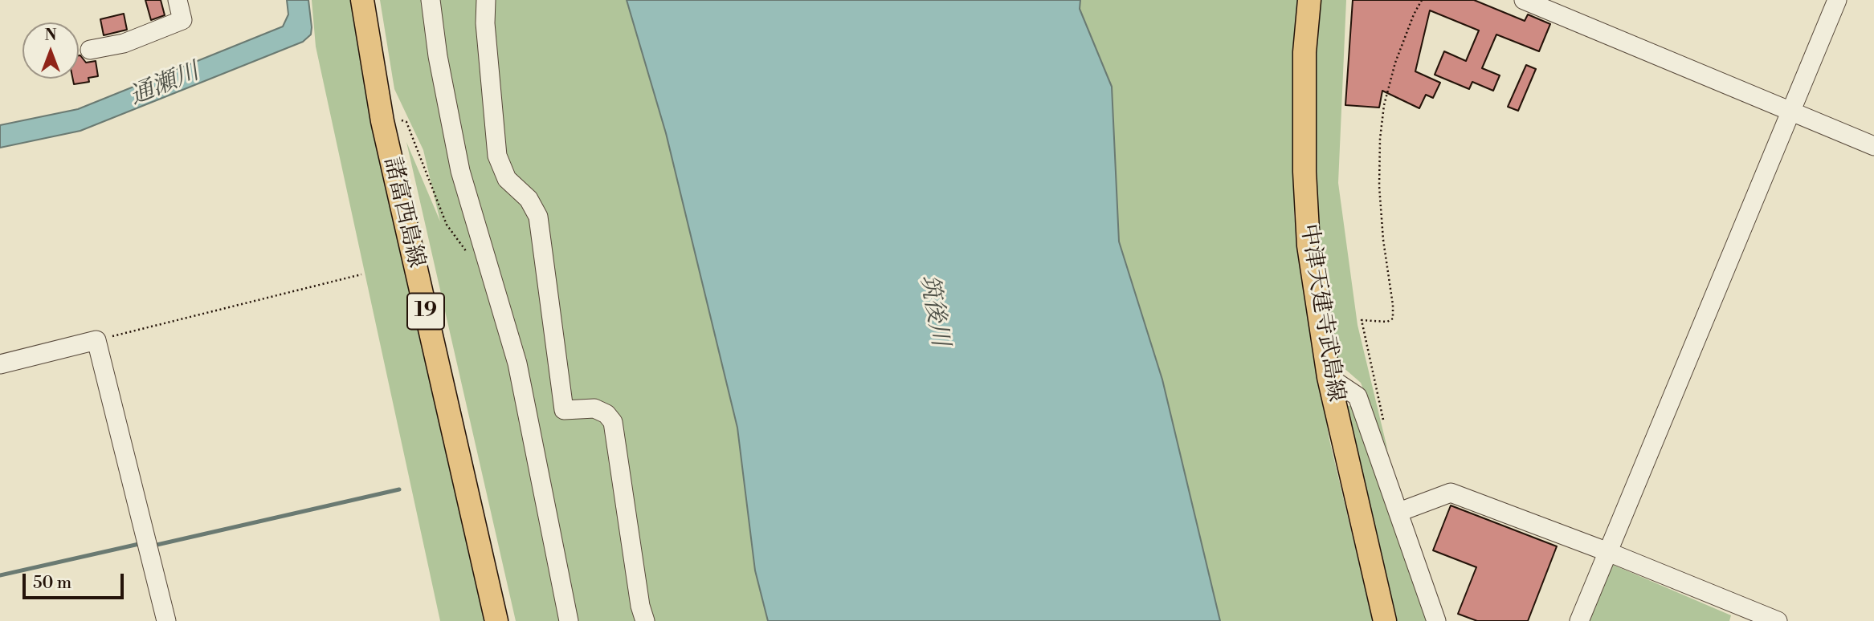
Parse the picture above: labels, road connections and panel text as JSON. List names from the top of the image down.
{
  "streets": {
    "main road": ["諸富西島線", "19", "中津天建寺武島線"]
  },
  "water": ["通瀬川", "筑後川"],
  "scale_bar": "50 m",
  "north": "top"
}
